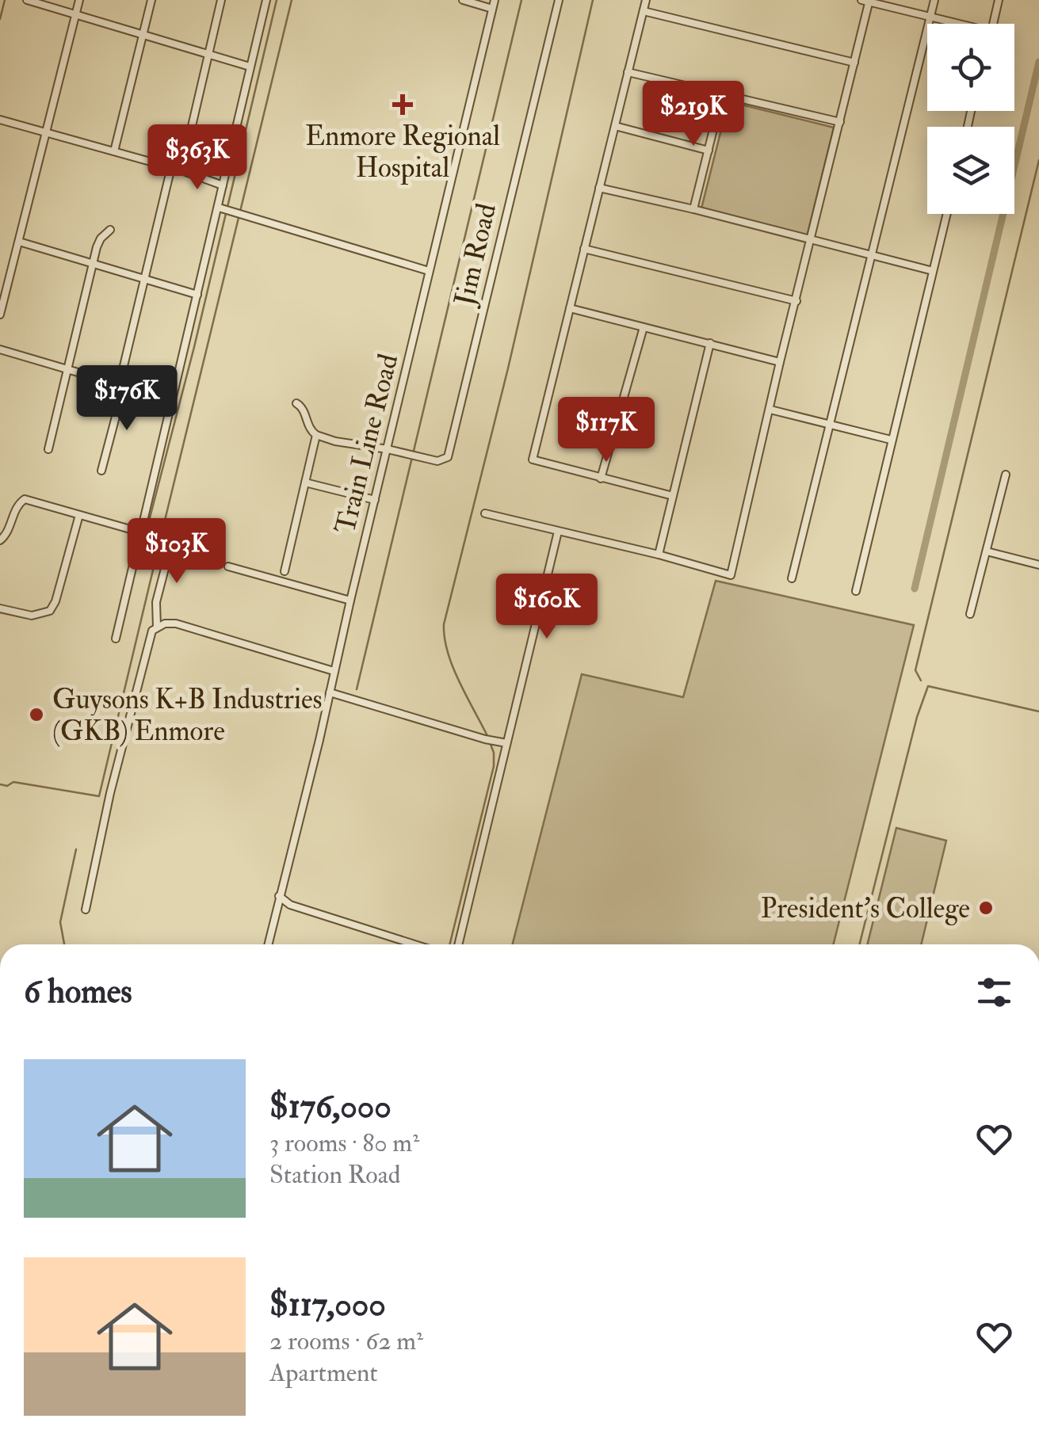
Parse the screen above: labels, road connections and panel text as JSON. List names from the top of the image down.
{
  "streets": {
    "street": ["Jim Road", "Train Line Road"]
  },
  "crossings": [
    ["Jim Road", "Train Line Road"]
  ],
  "places": {
    "health": ["Enmore Regional Hospital"],
    "other": ["Guysons K+B Industries (GKB) Enmore", "President's College"]
  },
  "page": {
    "price": [
      "$219K",
      "$363K",
      "$176K",
      "$117K",
      "$103K",
      "$160K"
    ],
    "heading": "6 homes",
    "list": [
      {
        "name": "$176,000",
        "note": "3 rooms · 80 m² · Station Road"
      },
      {
        "name": "$117,000",
        "note": "2 rooms · 62 m² · Apartment"
      }
    ]
  }
}
